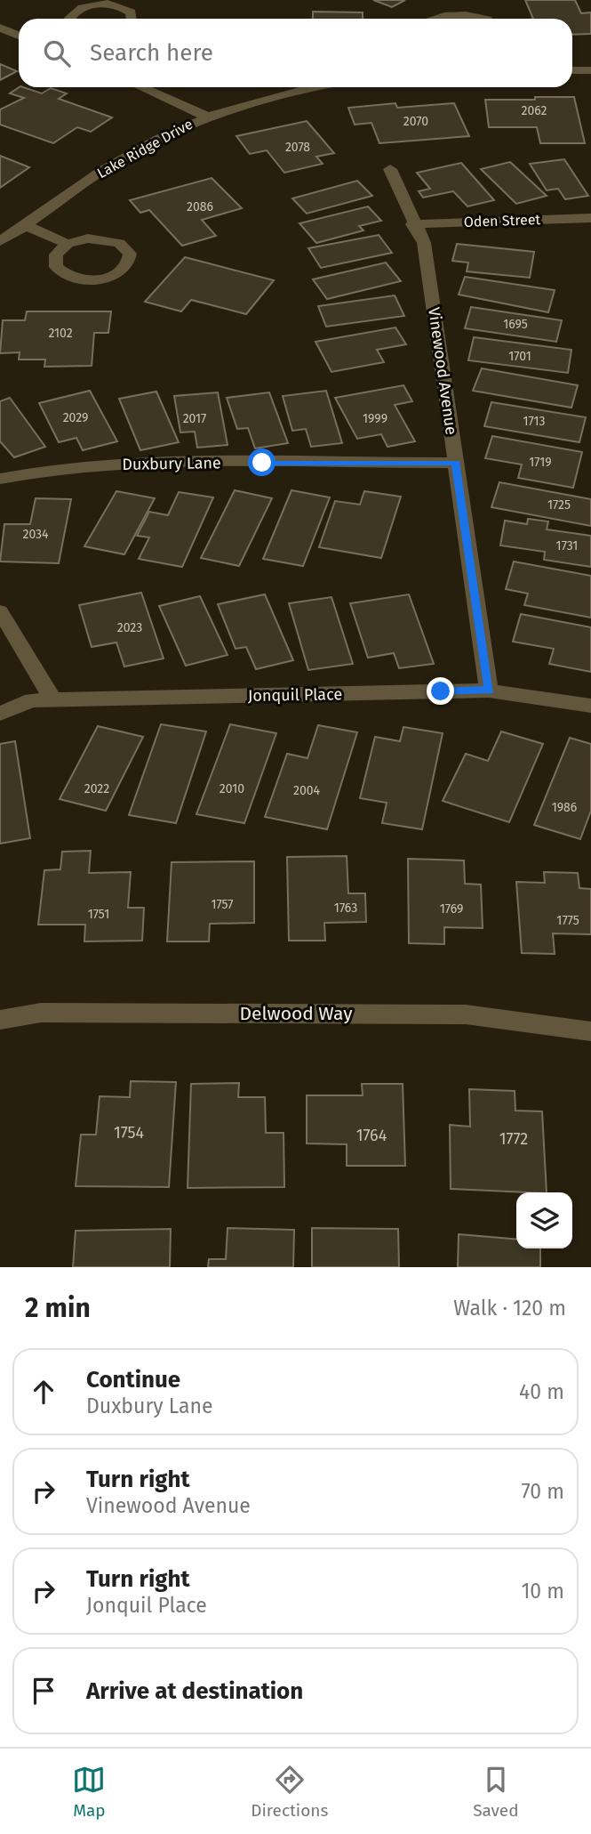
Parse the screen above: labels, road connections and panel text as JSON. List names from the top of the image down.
{
  "streets": {
    "street": [
      "Lake Ridge Drive",
      "Oden Street",
      "Vinewood Avenue",
      "Duxbury Lane",
      "Jonquil Place",
      "Delwood Way"
    ]
  },
  "crossings": [
    ["Oden Street", "Vinewood Avenue"],
    ["Vinewood Avenue", "Duxbury Lane"],
    ["Vinewood Avenue", "Jonquil Place"]
  ],
  "house_numbers": [
    "2062",
    "2070",
    "2078",
    "2086",
    "1695",
    "2102",
    "1701",
    "2029",
    "2017",
    "1999",
    "1713",
    "1719",
    "1725",
    "2034",
    "1731",
    "2023",
    "2022",
    "2010",
    "2004",
    "1986",
    "1757",
    "1763",
    "1769",
    "1751",
    "1775",
    "1754",
    "1764",
    "1772"
  ],
  "page": {
    "search": "Search here",
    "heading": ["2 min", "Walk · 120 m"],
    "list": [
      ["Continue", "Duxbury Lane", "40 m"],
      ["Turn right", "Vinewood Avenue", "70 m"],
      ["Turn right", "Jonquil Place", "10 m"],
      "Arrive at destination"
    ],
    "nav": ["Map", "Directions", "Saved"]
  }
}
